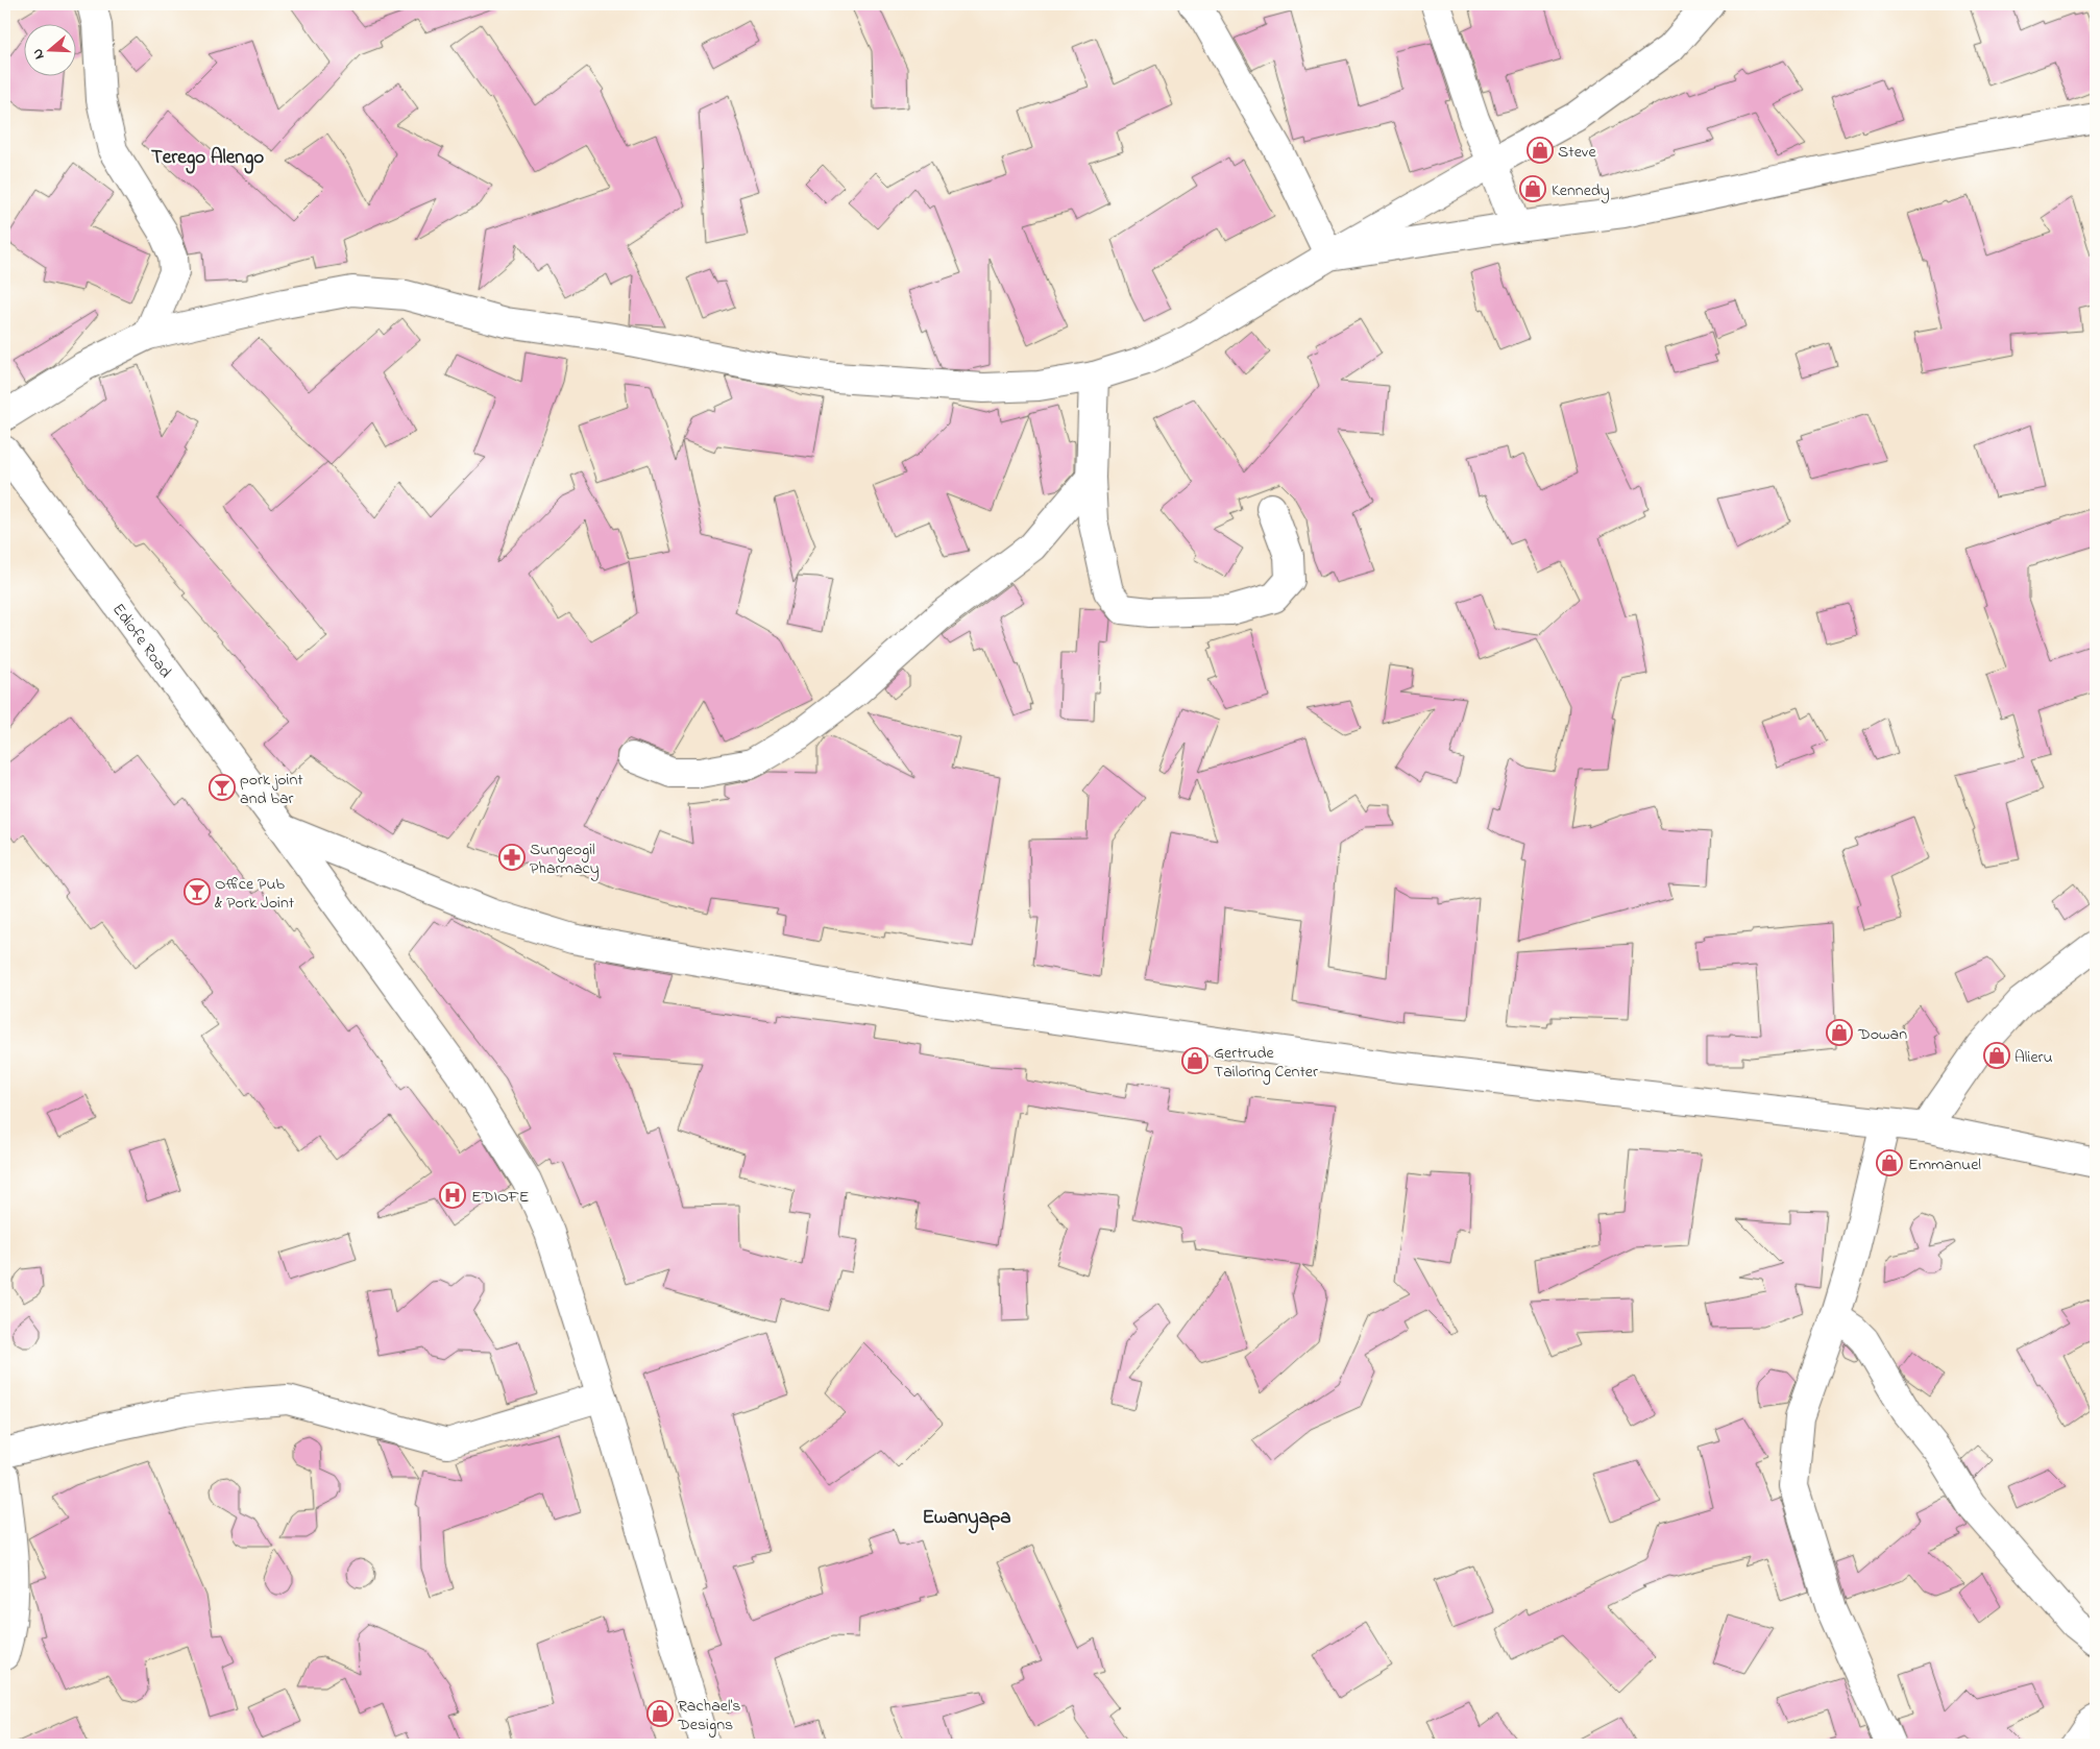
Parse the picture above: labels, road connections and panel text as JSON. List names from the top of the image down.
{
  "streets": {
    "street": ["Ediofe Road"]
  },
  "districts": ["Terego Alengo", "Ewanyapa"],
  "places": {
    "shop": [
      "Steve",
      "Kennedy",
      "Dowan",
      "Alieru",
      "Gertrude Tailoring Center",
      "Emmanuel",
      "Rachael's Designs"
    ],
    "bar": ["pork joint and bar", "Office Pub & Pork Joint"],
    "pharmacy": ["Sungeogil Pharmacy"],
    "hospital": ["EDIOFE"]
  },
  "north": "left"
}
